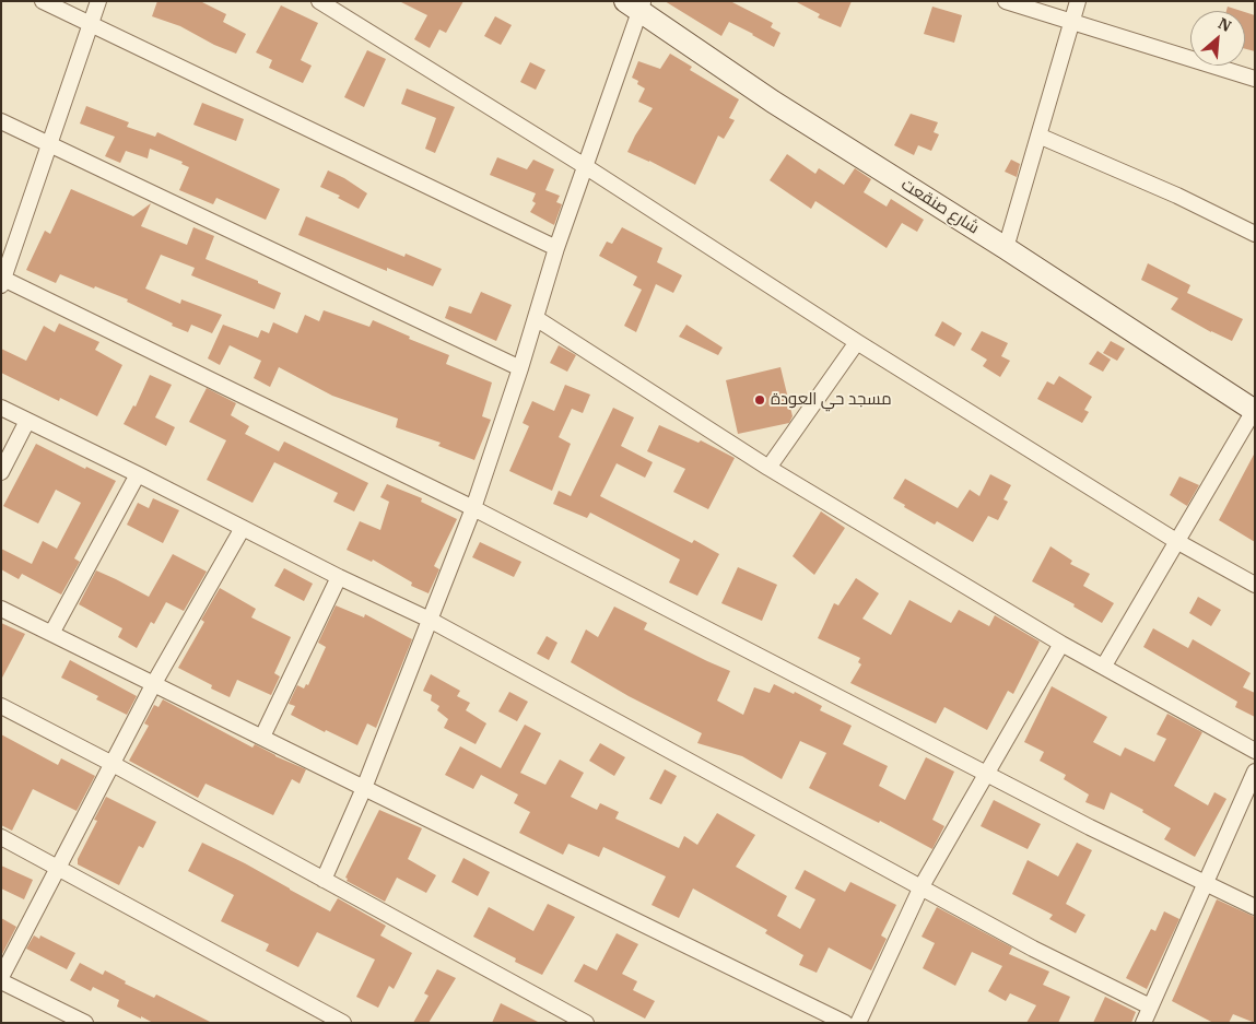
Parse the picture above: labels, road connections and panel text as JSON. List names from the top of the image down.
{
  "streets": {
    "street": ["شارع صنقعت"]
  },
  "places": ["مسجد حي العودة"],
  "north": "top right"
}
